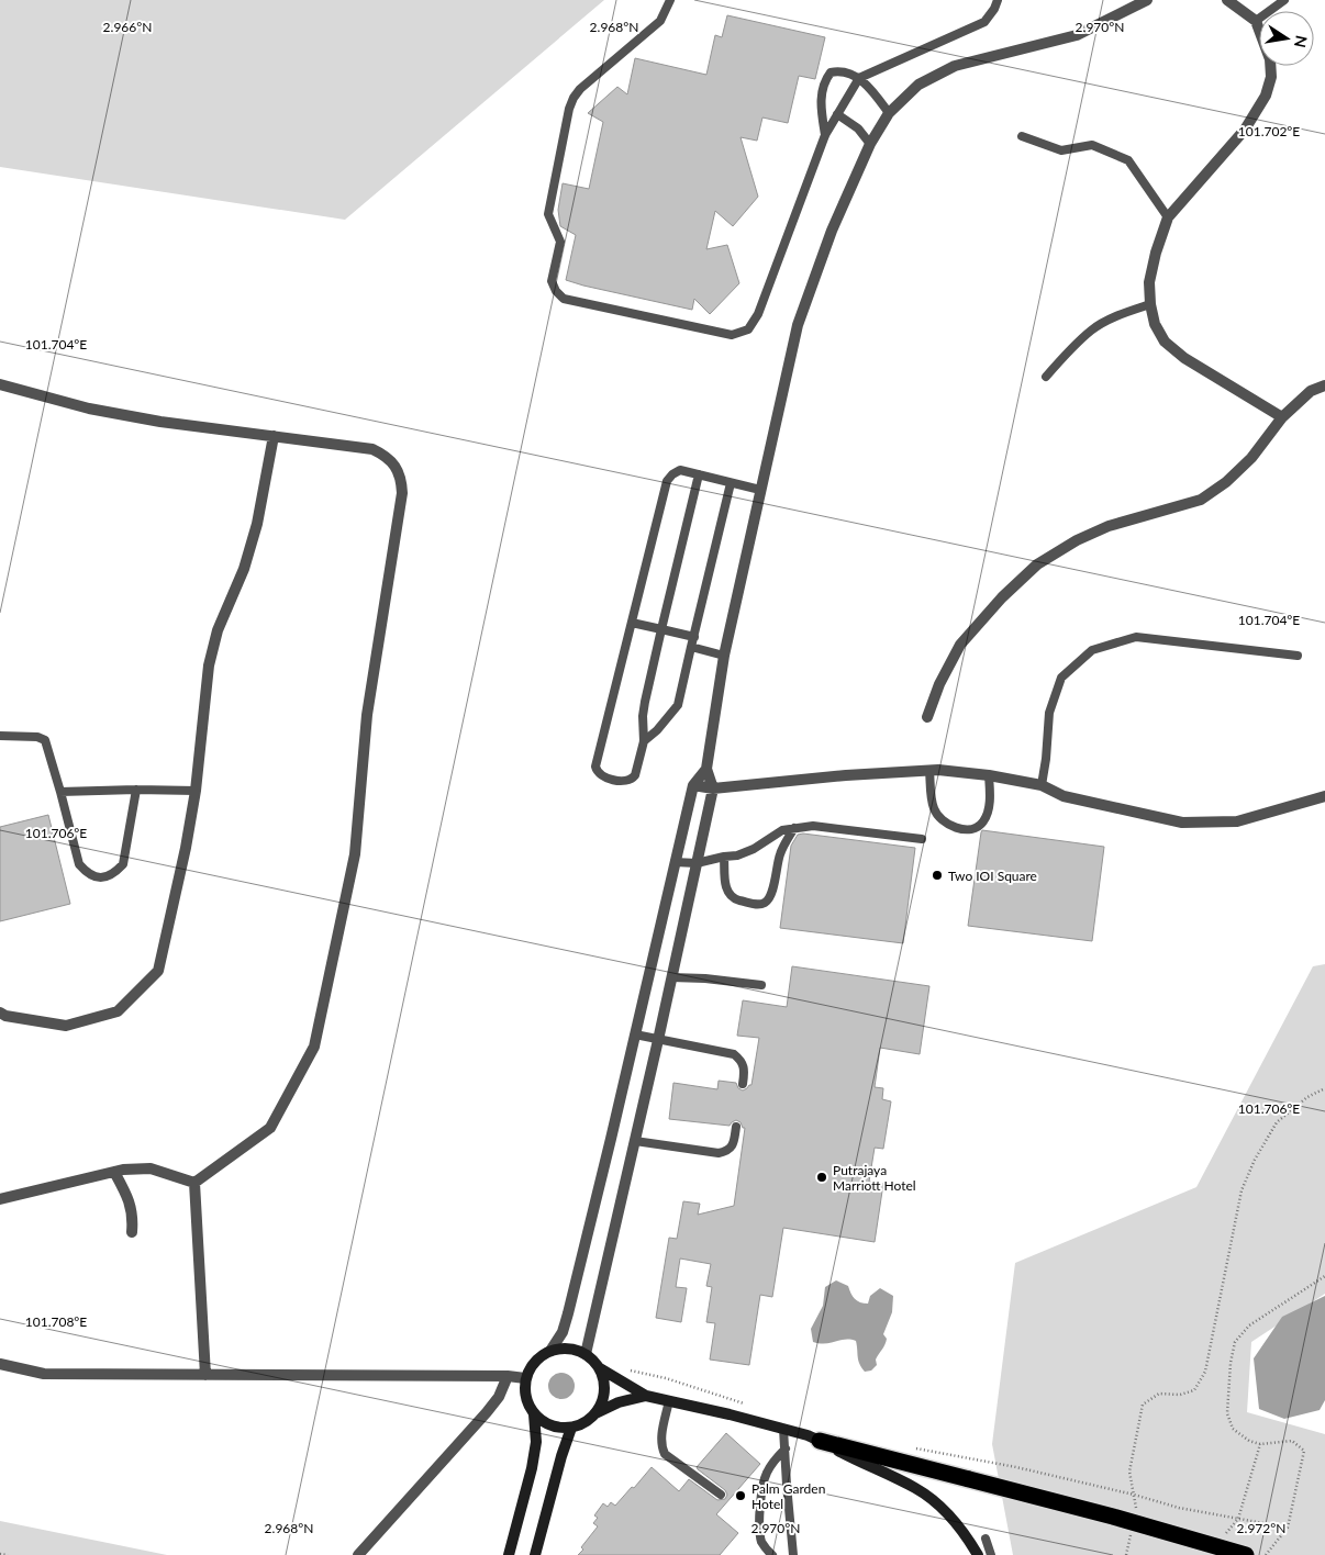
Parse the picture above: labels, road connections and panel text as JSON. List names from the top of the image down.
{
  "places": ["Two IOI Square", "Putrajaya Marriott Hotel", "Palm Garden Hotel"],
  "north": "right",
  "coordinates": [
    "2.966°N",
    "2.968°N",
    "2.970°N",
    "101.702°E",
    "101.704°E",
    "101.706°E",
    "101.708°E",
    "2.972°N"
  ]
}
